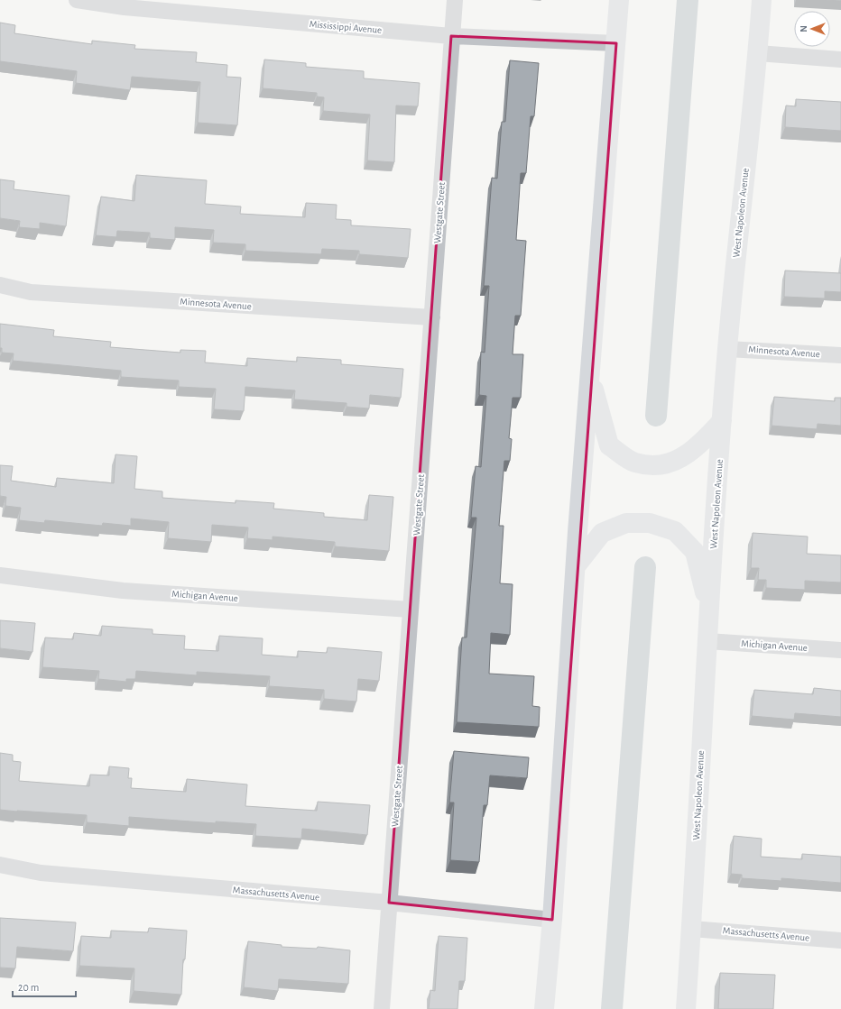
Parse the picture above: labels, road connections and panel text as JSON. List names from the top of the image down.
{
  "streets": {
    "main road": ["West Napoleon Avenue"],
    "street": [
      "Mississippi Avenue",
      "Westgate Street",
      "Minnesota Avenue",
      "Michigan Avenue",
      "Massachusetts Avenue"
    ]
  },
  "crossings": [
    ["Mississippi Avenue", "Westgate Street"],
    ["Westgate Street", "Minnesota Avenue"],
    ["Westgate Street", "Michigan Avenue"],
    ["Westgate Street", "Massachusetts Avenue"],
    ["West Napoleon Avenue", "Minnesota Avenue"],
    ["West Napoleon Avenue", "Michigan Avenue"],
    ["West Napoleon Avenue", "Massachusetts Avenue"]
  ],
  "scale_bar": "20 m",
  "north": "left"
}
